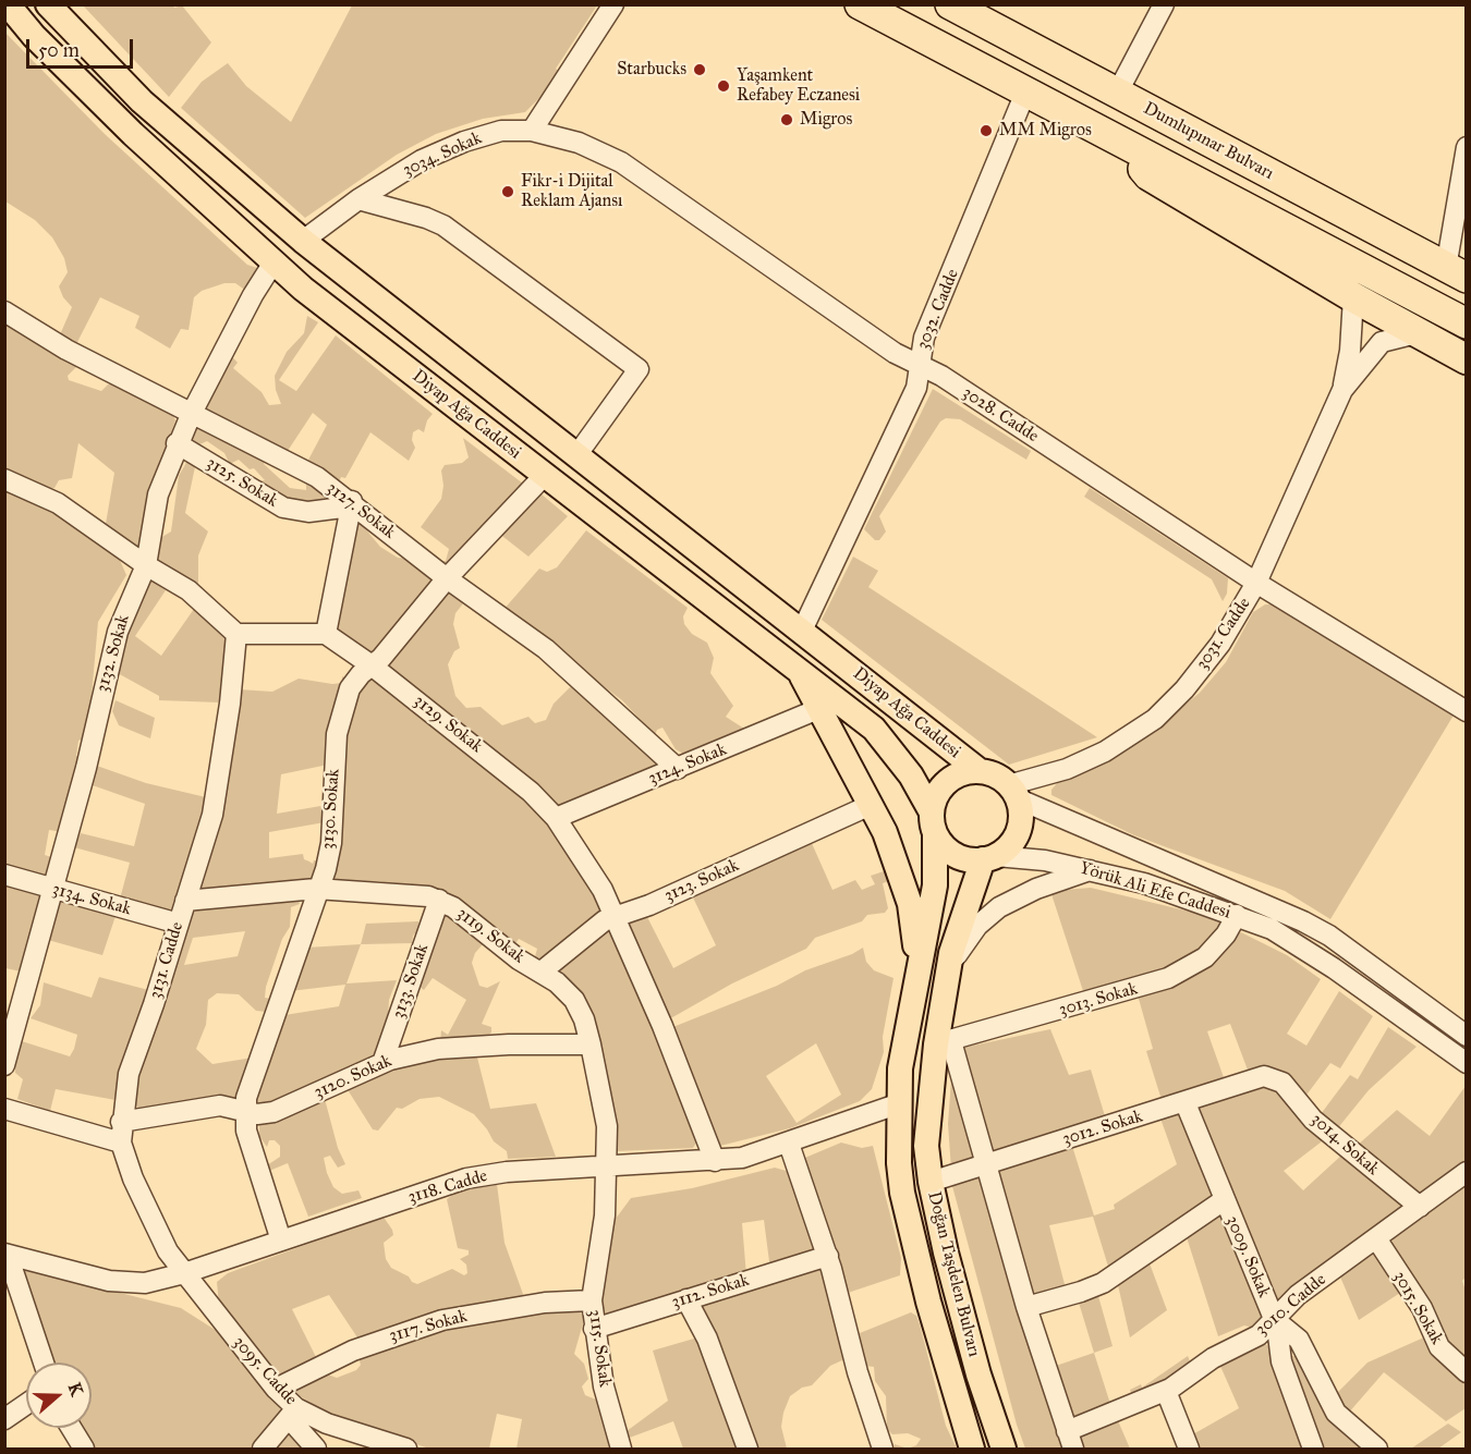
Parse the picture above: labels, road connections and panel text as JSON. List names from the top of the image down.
{
  "streets": {
    "highway": ["Dumlupınar Bulvarı"],
    "main road": ["Diyap Ağa Caddesi", "Doğan Taşdelen Bulvarı"],
    "street": [
      "3034. Sokak",
      "3032. Cadde",
      "3028. Cadde",
      "3125. Sokak",
      "3127. Sokak",
      "3031. Cadde",
      "3132. Sokak",
      "3129. Sokak",
      "3124. Sokak",
      "3130. Sokak",
      "3123. Sokak",
      "Yörük Ali Efe Caddesi",
      "3134. Sokak",
      "3119. Sokak",
      "3131. Cadde",
      "3133. Sokak",
      "3013. Sokak",
      "3120. Sokak",
      "3012. Sokak",
      "3014. Sokak",
      "3118. Cadde",
      "3009. Sokak",
      "3112. Sokak",
      "3010. Cadde",
      "3015. Sokak",
      "3117. Sokak",
      "3115. Sokak",
      "3095. Cadde"
    ]
  },
  "crossings": [
    ["3034. Sokak", "Diyap Ağa Caddesi"],
    ["3034. Sokak", "3028. Cadde"],
    ["3032. Cadde", "Diyap Ağa Caddesi"],
    ["3032. Cadde", "3028. Cadde"],
    ["Diyap Ağa Caddesi", "3031. Cadde"],
    ["Diyap Ağa Caddesi", "3132. Sokak"],
    ["Diyap Ağa Caddesi", "3130. Sokak"],
    ["Diyap Ağa Caddesi", "Yörük Ali Efe Caddesi"],
    ["Diyap Ağa Caddesi", "3118. Cadde"],
    ["Diyap Ağa Caddesi", "Doğan Taşdelen Bulvarı"],
    ["3028. Cadde", "3031. Cadde"],
    ["3125. Sokak", "3127. Sokak"],
    ["3125. Sokak", "3132. Sokak"],
    ["3127. Sokak", "3132. Sokak"],
    ["3127. Sokak", "3124. Sokak"],
    ["3127. Sokak", "3130. Sokak"],
    ["3031. Cadde", "Yörük Ali Efe Caddesi"],
    ["3132. Sokak", "3134. Sokak"],
    ["3129. Sokak", "3124. Sokak"],
    ["3129. Sokak", "3130. Sokak"],
    ["3129. Sokak", "3123. Sokak"],
    ["3129. Sokak", "3118. Cadde"],
    ["3130. Sokak", "3119. Sokak"],
    ["3130. Sokak", "3120. Sokak"],
    ["3130. Sokak", "3118. Cadde"],
    ["3123. Sokak", "3119. Sokak"],
    ["Yörük Ali Efe Caddesi", "3013. Sokak"],
    ["3134. Sokak", "3131. Cadde"],
    ["3119. Sokak", "3131. Cadde"],
    ["3119. Sokak", "3133. Sokak"],
    ["3119. Sokak", "3120. Sokak"],
    ["3119. Sokak", "3118. Cadde"],
    ["3119. Sokak", "3115. Sokak"],
    ["3131. Cadde", "3120. Sokak"],
    ["3131. Cadde", "3118. Cadde"],
    ["3131. Cadde", "3095. Cadde"],
    ["3133. Sokak", "3120. Sokak"],
    ["3013. Sokak", "Doğan Taşdelen Bulvarı"],
    ["3012. Sokak", "3014. Sokak"],
    ["3012. Sokak", "3009. Sokak"],
    ["3012. Sokak", "Doğan Taşdelen Bulvarı"],
    ["3014. Sokak", "3010. Cadde"],
    ["3118. Cadde", "Doğan Taşdelen Bulvarı"],
    ["3118. Cadde", "3115. Sokak"],
    ["3118. Cadde", "3095. Cadde"],
    ["3009. Sokak", "3010. Cadde"],
    ["3112. Sokak", "3115. Sokak"],
    ["3010. Cadde", "3015. Sokak"],
    ["3117. Sokak", "3115. Sokak"],
    ["3117. Sokak", "3095. Cadde"]
  ],
  "places": [
    "Starbucks",
    "Yaşamkent Refabey Eczanesi",
    "Migros",
    "MM Migros",
    "Fikr-i Dijital Reklam Ajansı"
  ],
  "scale_bar": "50 m",
  "north": "right"
}
